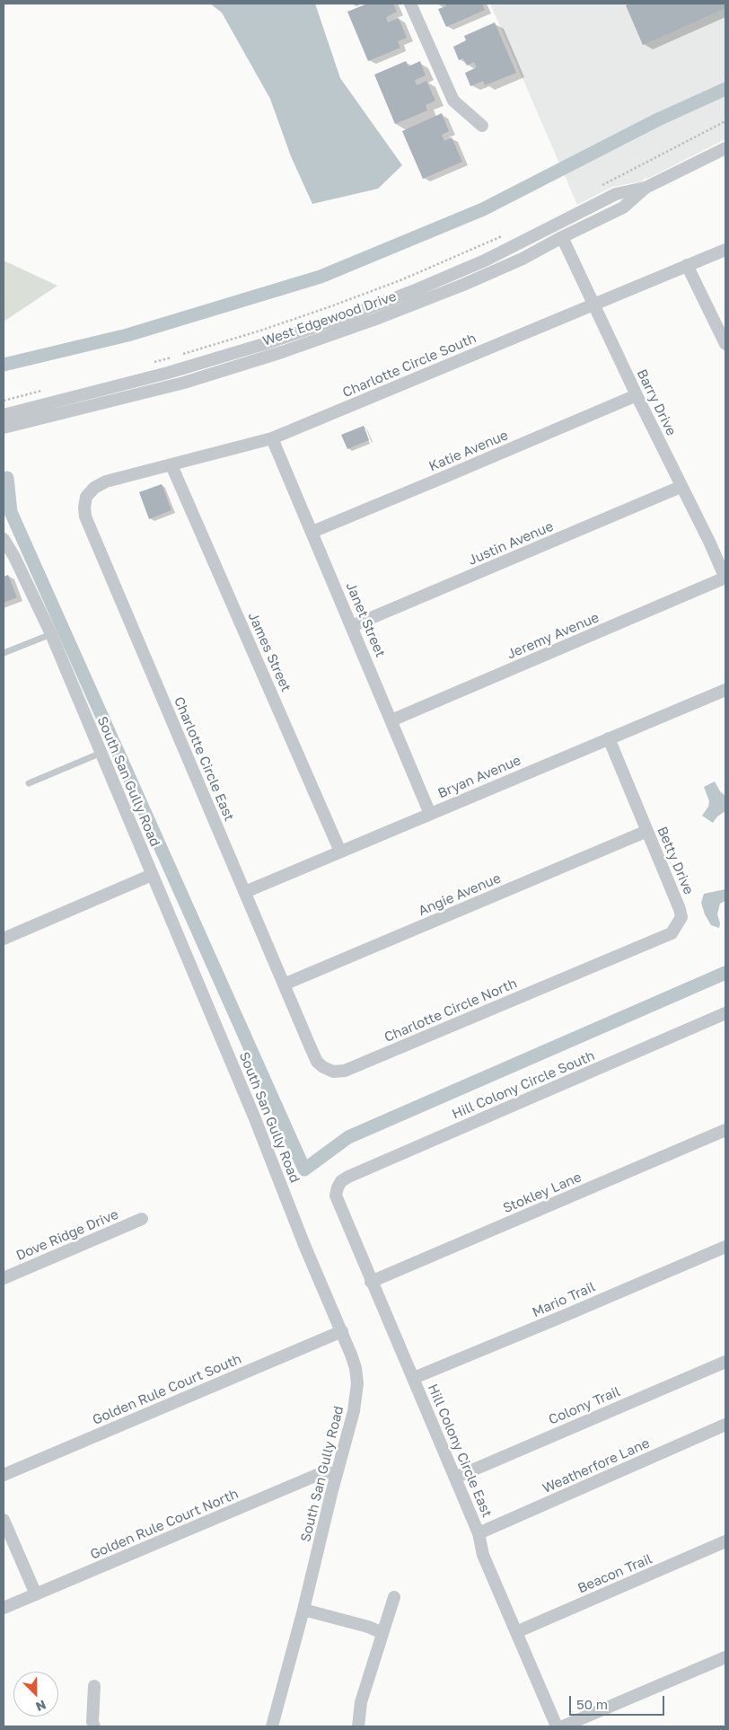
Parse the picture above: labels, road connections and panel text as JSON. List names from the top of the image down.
{
  "streets": {
    "street": [
      "West Edgewood Drive",
      "Charlotte Circle South",
      "Barry Drive",
      "Katie Avenue",
      "Justin Avenue",
      "Janet Street",
      "Jeremy Avenue",
      "James Street",
      "Charlotte Circle East",
      "Bryan Avenue",
      "South San Gully Road",
      "Betty Drive",
      "Angie Avenue",
      "Charlotte Circle North",
      "Hill Colony Circle South",
      "Stokley Lane",
      "Dove Ridge Drive",
      "Mario Trail",
      "Golden Rule Court South",
      "Colony Trail",
      "Hill Colony Circle East",
      "Weatherfore Lane",
      "Golden Rule Court North",
      "Beacon Trail"
    ]
  },
  "crossings": [
    ["West Edgewood Drive", "Barry Drive"],
    ["Charlotte Circle South", "Barry Drive"],
    ["Charlotte Circle South", "Janet Street"],
    ["Charlotte Circle South", "James Street"],
    ["Charlotte Circle South", "Charlotte Circle East"],
    ["Barry Drive", "Katie Avenue"],
    ["Barry Drive", "Justin Avenue"],
    ["Barry Drive", "Jeremy Avenue"],
    ["Katie Avenue", "Janet Street"],
    ["Justin Avenue", "Janet Street"],
    ["Janet Street", "Jeremy Avenue"],
    ["Janet Street", "Bryan Avenue"],
    ["James Street", "Bryan Avenue"],
    ["Charlotte Circle East", "Bryan Avenue"],
    ["Charlotte Circle East", "Angie Avenue"],
    ["Charlotte Circle East", "Charlotte Circle North"],
    ["Bryan Avenue", "Betty Drive"],
    ["South San Gully Road", "Golden Rule Court South"],
    ["South San Gully Road", "Golden Rule Court North"],
    ["Betty Drive", "Angie Avenue"],
    ["Betty Drive", "Charlotte Circle North"],
    ["Hill Colony Circle South", "Hill Colony Circle East"],
    ["Stokley Lane", "Hill Colony Circle East"],
    ["Mario Trail", "Hill Colony Circle East"],
    ["Colony Trail", "Hill Colony Circle East"],
    ["Hill Colony Circle East", "Weatherfore Lane"],
    ["Hill Colony Circle East", "Beacon Trail"]
  ],
  "scale_bar": "50 m",
  "north": "bottom right"
}
